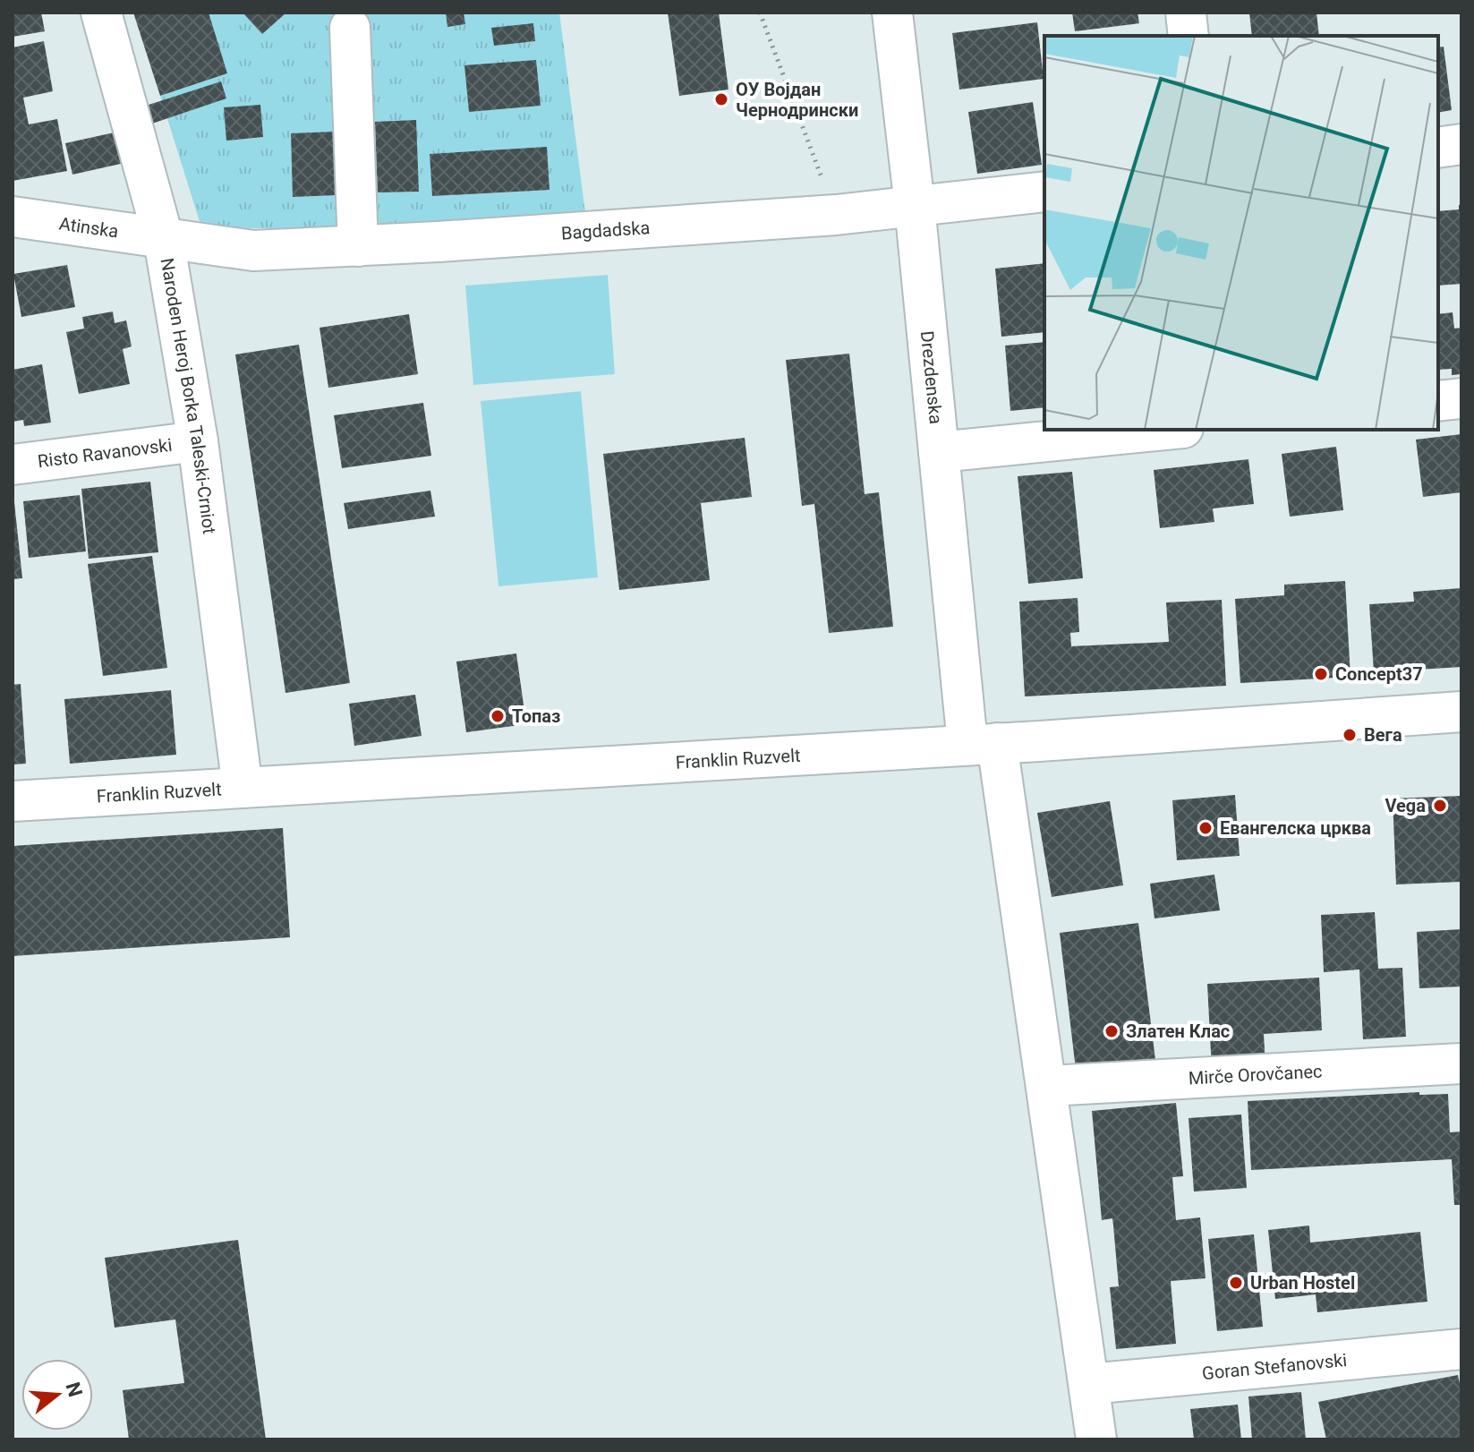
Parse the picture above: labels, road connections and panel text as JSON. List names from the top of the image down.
{
  "streets": {
    "street": [
      "Atinska",
      "Bagdadska",
      "Drezdenska",
      "Naroden Heroj Borka Taleski-Crniot",
      "Risto Ravanovski",
      "Franklin Ruzvelt",
      "Mirče Orovčanec",
      "Goran Stefanovski"
    ]
  },
  "crossings": [
    ["Atinska", "Bagdadska"],
    ["Atinska", "Naroden Heroj Borka Taleski-Crniot"],
    ["Bagdadska", "Drezdenska"],
    ["Bagdadska", "Naroden Heroj Borka Taleski-Crniot"],
    ["Drezdenska", "Franklin Ruzvelt"],
    ["Drezdenska", "Mirče Orovčanec"],
    ["Drezdenska", "Goran Stefanovski"],
    ["Naroden Heroj Borka Taleski-Crniot", "Risto Ravanovski"],
    ["Naroden Heroj Borka Taleski-Crniot", "Franklin Ruzvelt"]
  ],
  "places": [
    "ОУ Војдан Чернодрински",
    "Concept37",
    "Топаз",
    "Вега",
    "Vega",
    "Евангелска црква",
    "Златен Клас",
    "Urban Hostel"
  ],
  "north": "right"
}
